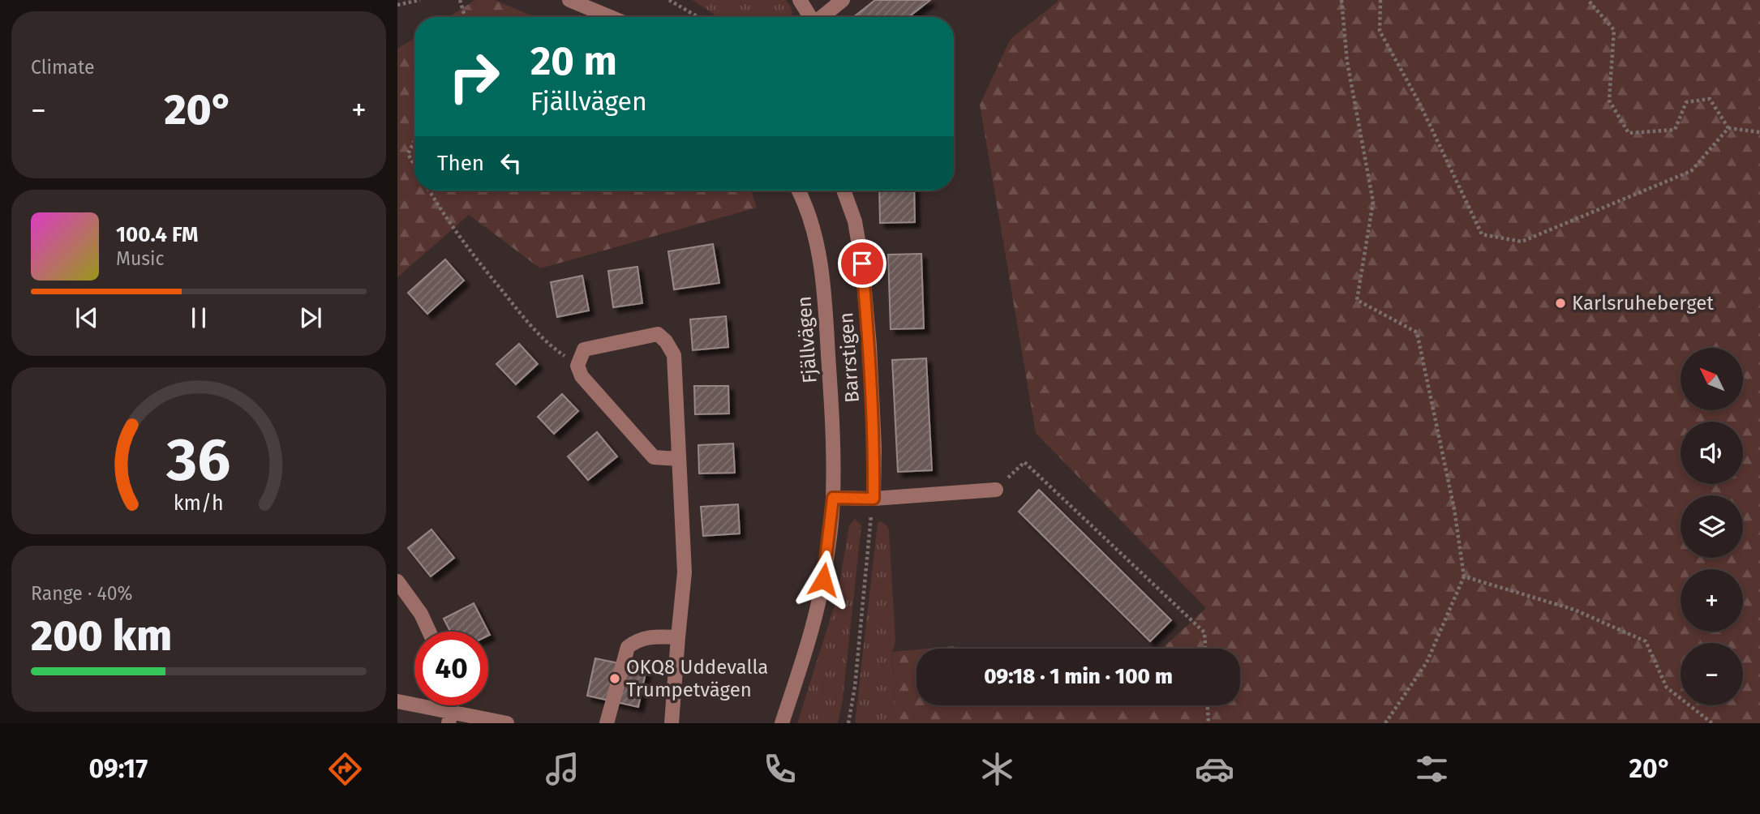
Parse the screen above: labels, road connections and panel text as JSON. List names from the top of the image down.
{
  "streets": {
    "street": ["Fjällvägen", "Barrstigen"]
  },
  "places": ["Karlsruheberget", "OKQ8 Uddevalla Trumpetvägen"],
  "north": "top left",
  "page": {
    "tile": [
      "Climate",
      ["Range · 40%", "200 km"]
    ],
    "turn": ["20 m", "Fjällvägen"],
    "heat": ["−", "20°", "+"],
    "then": "Then",
    "song": ["100.4 FM", "Music"],
    "map_buttons": ["+", "−"],
    "limit": "40",
    "trip": "09:18 · 1 min · 100 m",
    "tabs": ["09:17", "20°"],
    "gauge": ["36", "km/h"]
  }
}
